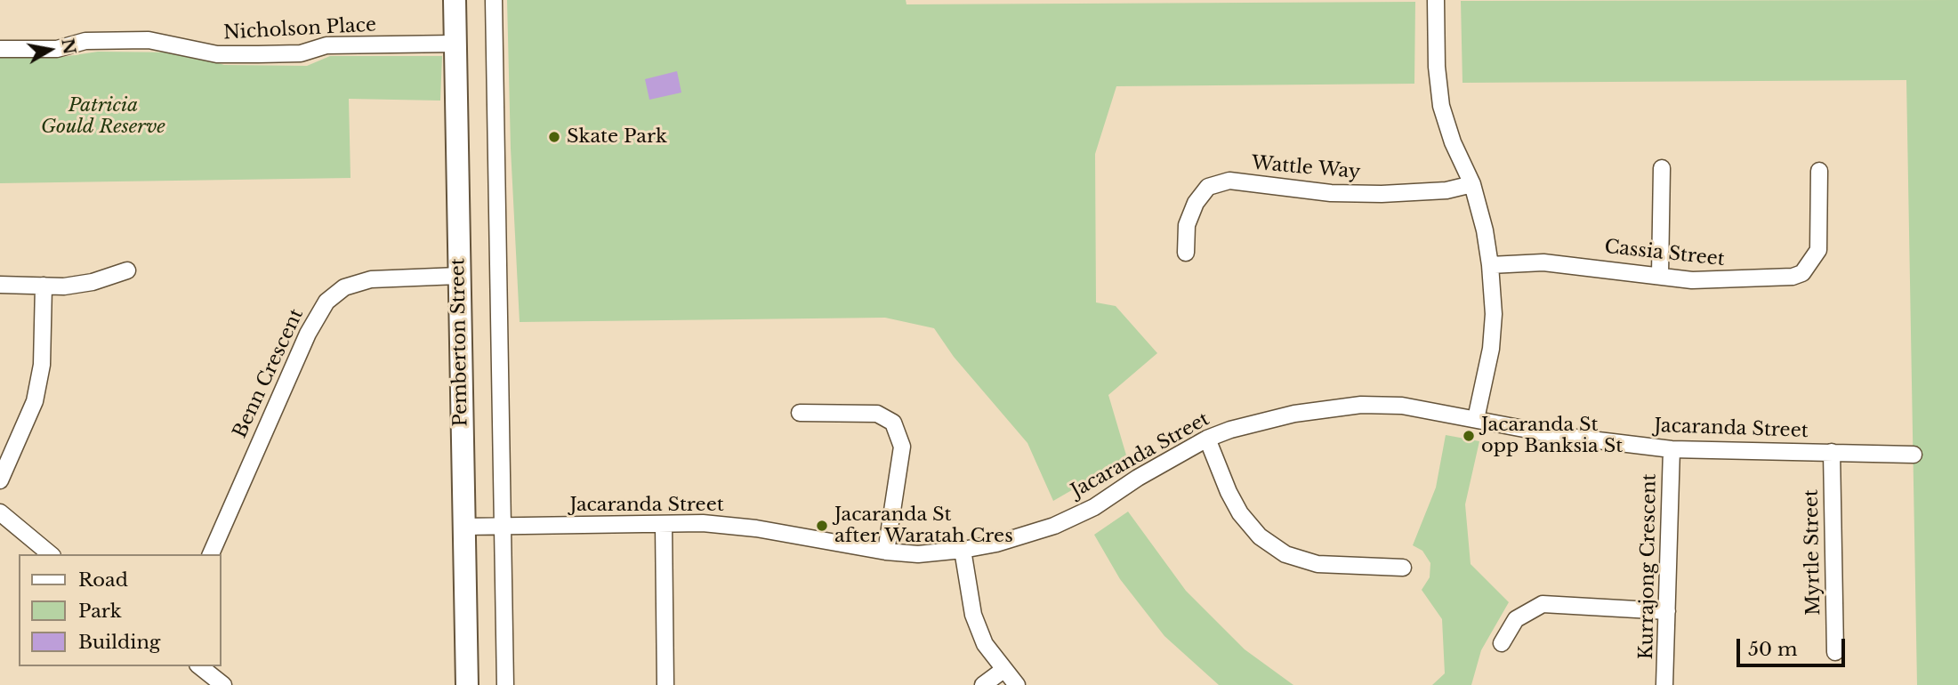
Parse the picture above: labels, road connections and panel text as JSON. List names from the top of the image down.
{
  "streets": {
    "main road": ["Pemberton Street"],
    "street": [
      "Nicholson Place",
      "Wattle Way",
      "Cassia Street",
      "Benn Crescent",
      "Jacaranda Street",
      "Myrtle Street",
      "Kurrajong Crescent"
    ]
  },
  "crossings": [
    ["Nicholson Place", "Pemberton Street"],
    ["Pemberton Street", "Benn Crescent"],
    ["Pemberton Street", "Jacaranda Street"],
    ["Jacaranda Street", "Myrtle Street"],
    ["Jacaranda Street", "Kurrajong Crescent"]
  ],
  "parks": ["Patricia Gould Reserve"],
  "places": ["Skate Park", "Jacaranda St opp Banksia St", "Jacaranda St after Waratah Cres"],
  "legend": ["Road", "Park", "Building"],
  "scale_bar": "50 m",
  "north": "right"
}
